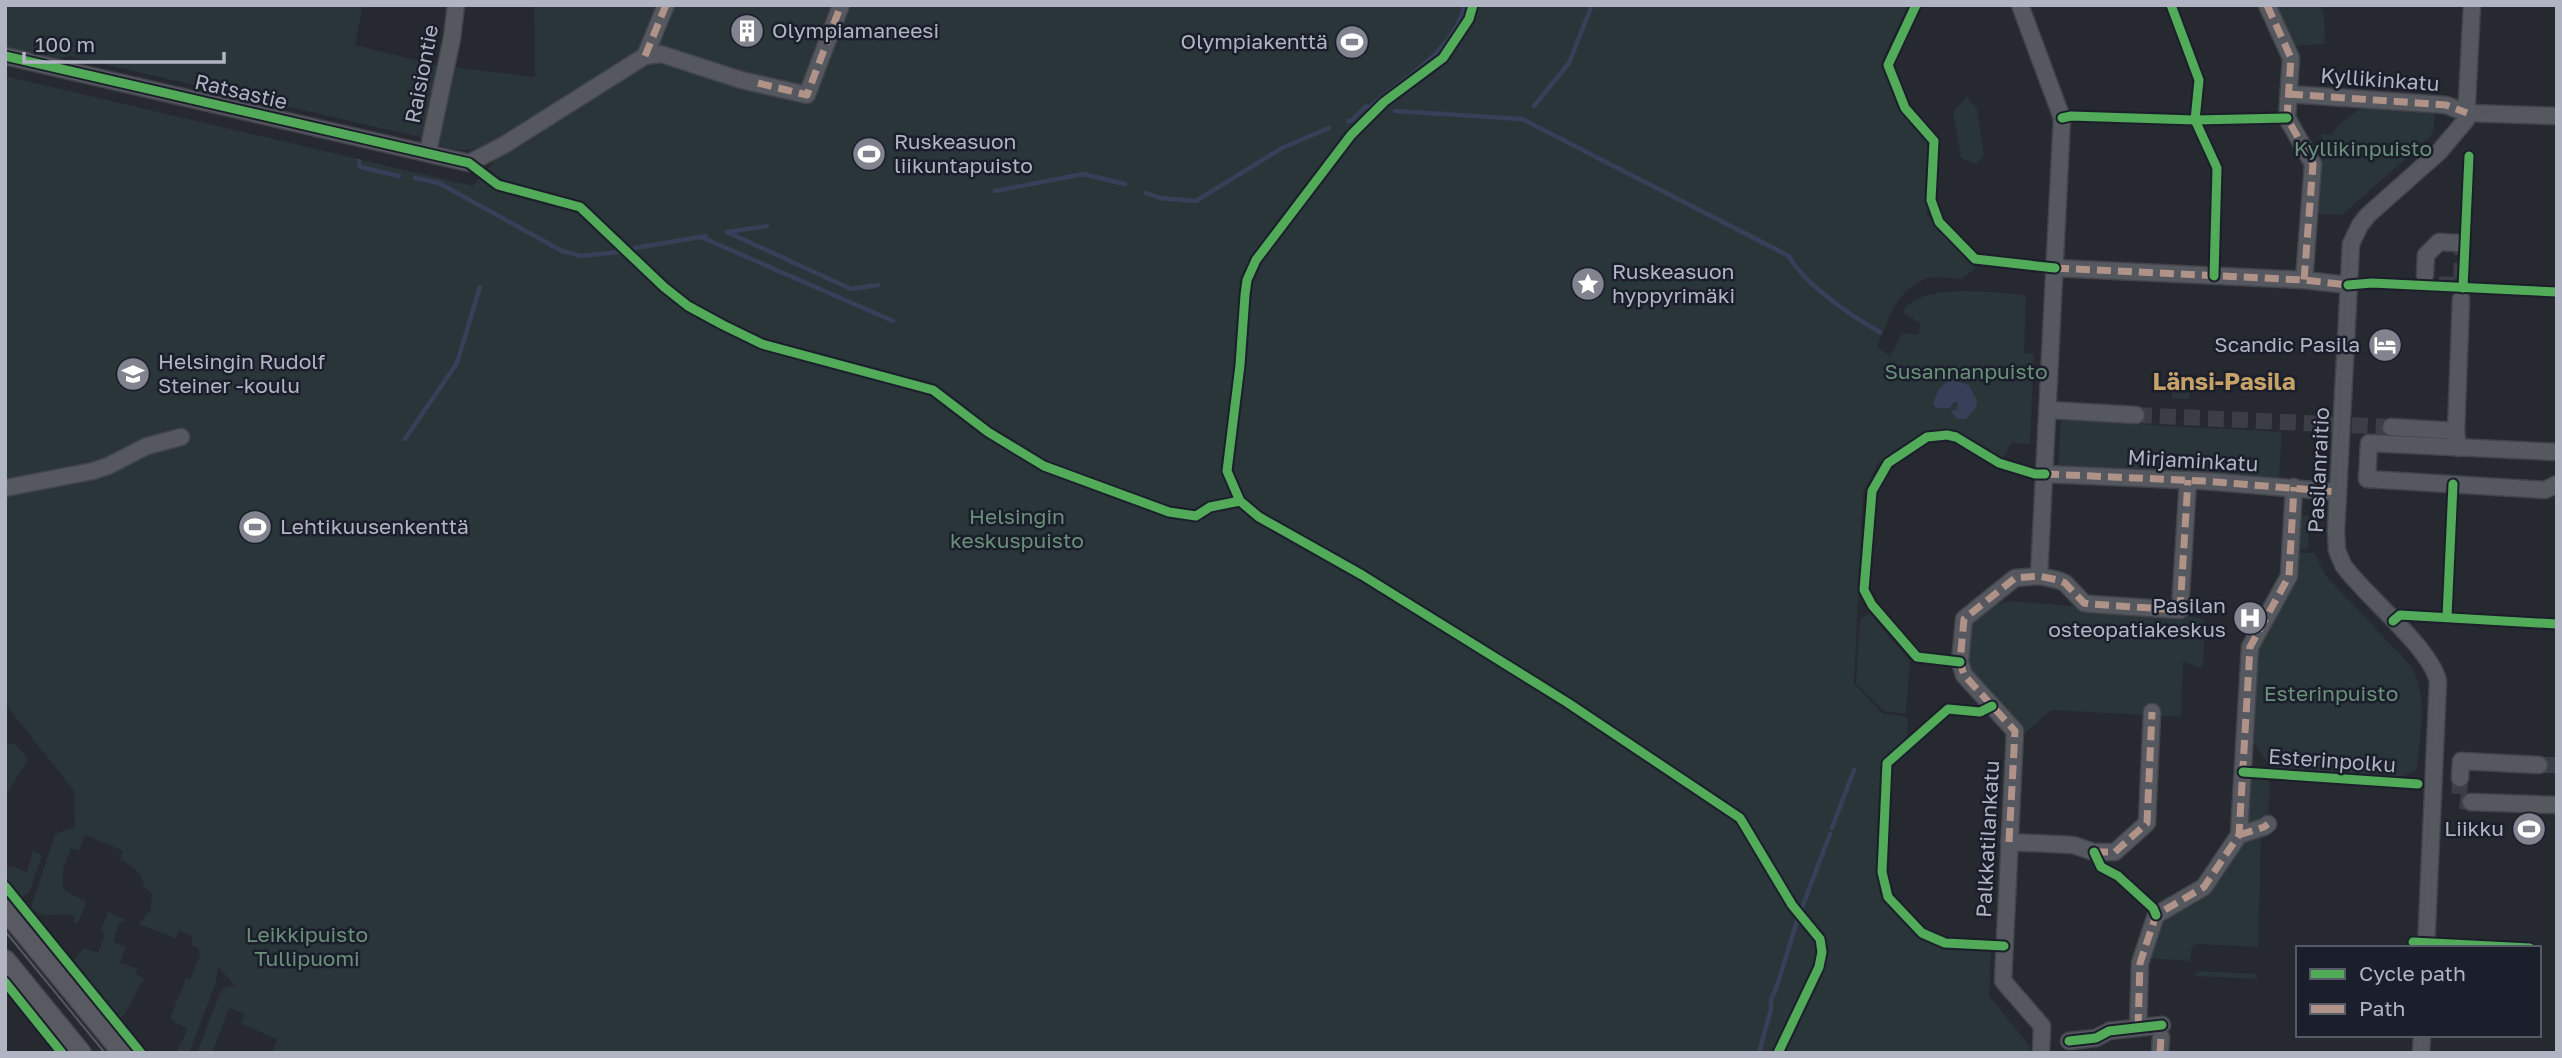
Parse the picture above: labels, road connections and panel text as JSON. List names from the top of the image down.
{
  "streets": {
    "street": [
      "Raisiontie",
      "Kyllikinkatu",
      "Ratsastie",
      "Mirjaminkatu",
      "Pasilanraitio",
      "Palkkatilankatu"
    ],
    "cycle path": ["Esterinpolku"]
  },
  "crossings": [
    ["Raisiontie", "Ratsastie"],
    ["Kyllikinkatu", "Pasilanraitio"],
    ["Mirjaminkatu", "Pasilanraitio"]
  ],
  "districts": ["Länsi-Pasila"],
  "parks": [
    "Kyllikinpuisto",
    "Susannanpuisto",
    "Helsingin keskuspuisto",
    "Esterinpuisto",
    "Leikkipuisto Tullipuomi"
  ],
  "places": {
    "building": ["Olympiamaneesi"],
    "sports": [
      "Olympiakenttä",
      "Ruskeasuon liikuntapuisto",
      "Lehtikuusenkenttä",
      "Liikku"
    ],
    "place": ["Ruskeasuon hyppyrimäki"],
    "hotel": ["Scandic Pasila"],
    "school or university": ["Helsingin Rudolf Steiner -koulu"],
    "hospital": ["Pasilan osteopatiakeskus"]
  },
  "legend": ["Cycle path", "Path"],
  "scale_bar": "100 m"
}
